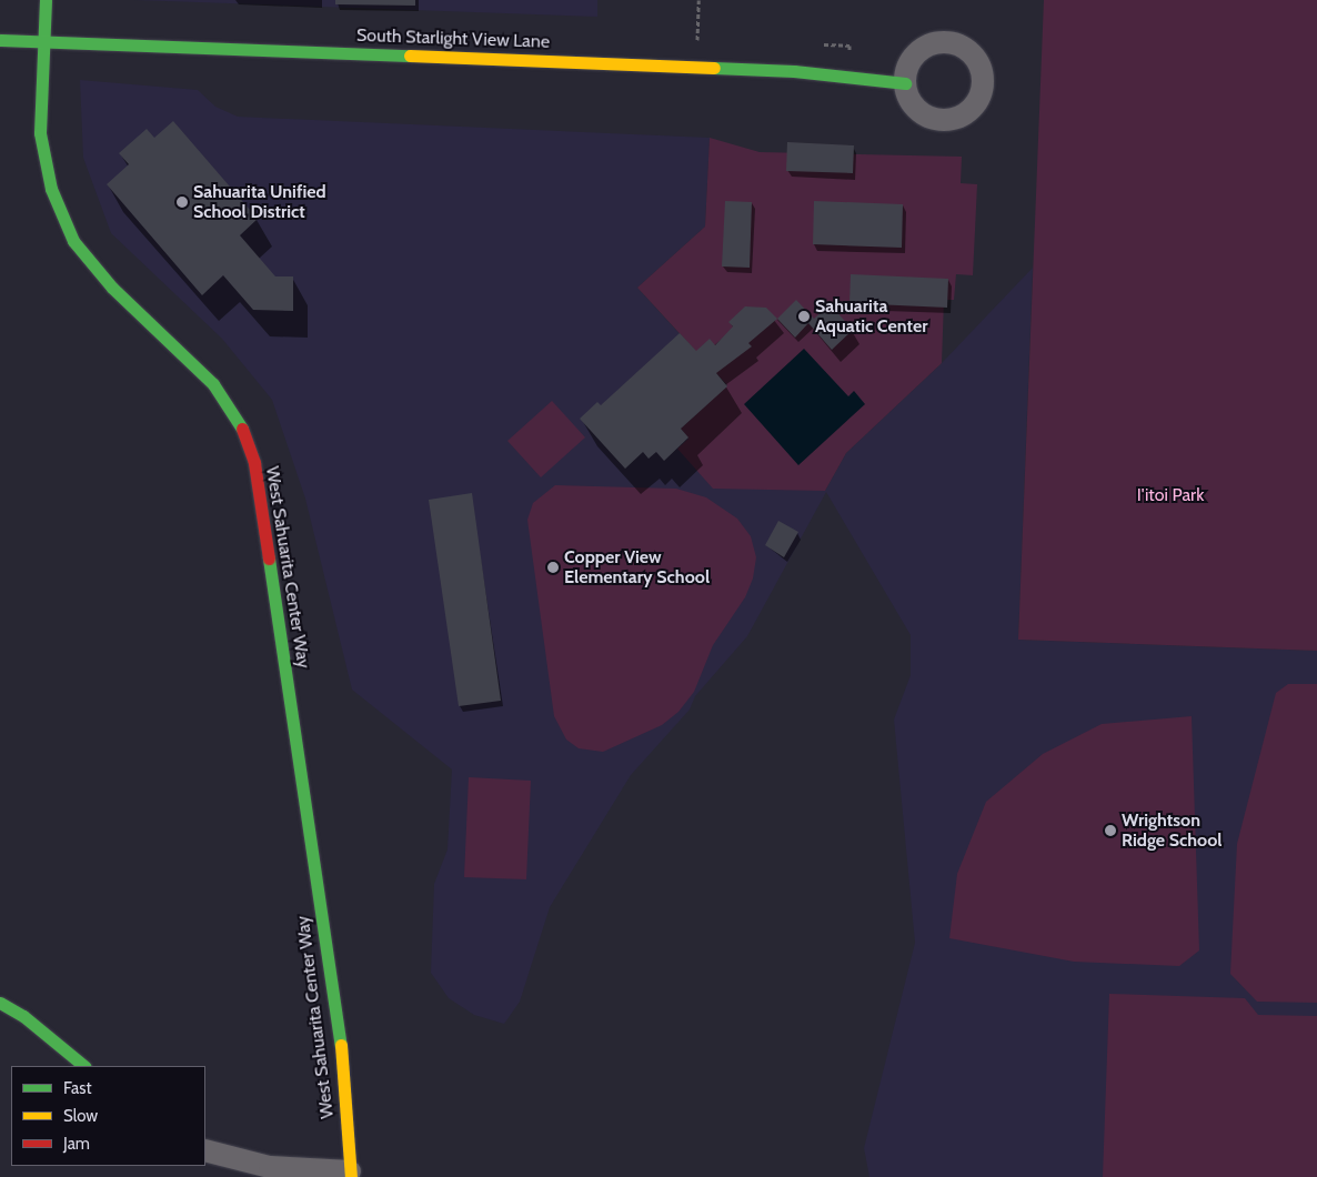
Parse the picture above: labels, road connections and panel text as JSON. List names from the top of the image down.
{
  "streets": {
    "street": ["South Starlight View Lane", "West Sahuarita Center Way"]
  },
  "crossings": [
    ["South Starlight View Lane", "West Sahuarita Center Way"]
  ],
  "parks": ["I'itoi Park"],
  "places": [
    "Sahuarita Unified School District",
    "Sahuarita Aquatic Center",
    "Copper View Elementary School",
    "Wrightson Ridge School"
  ],
  "legend": ["Fast", "Slow", "Jam"]
}
